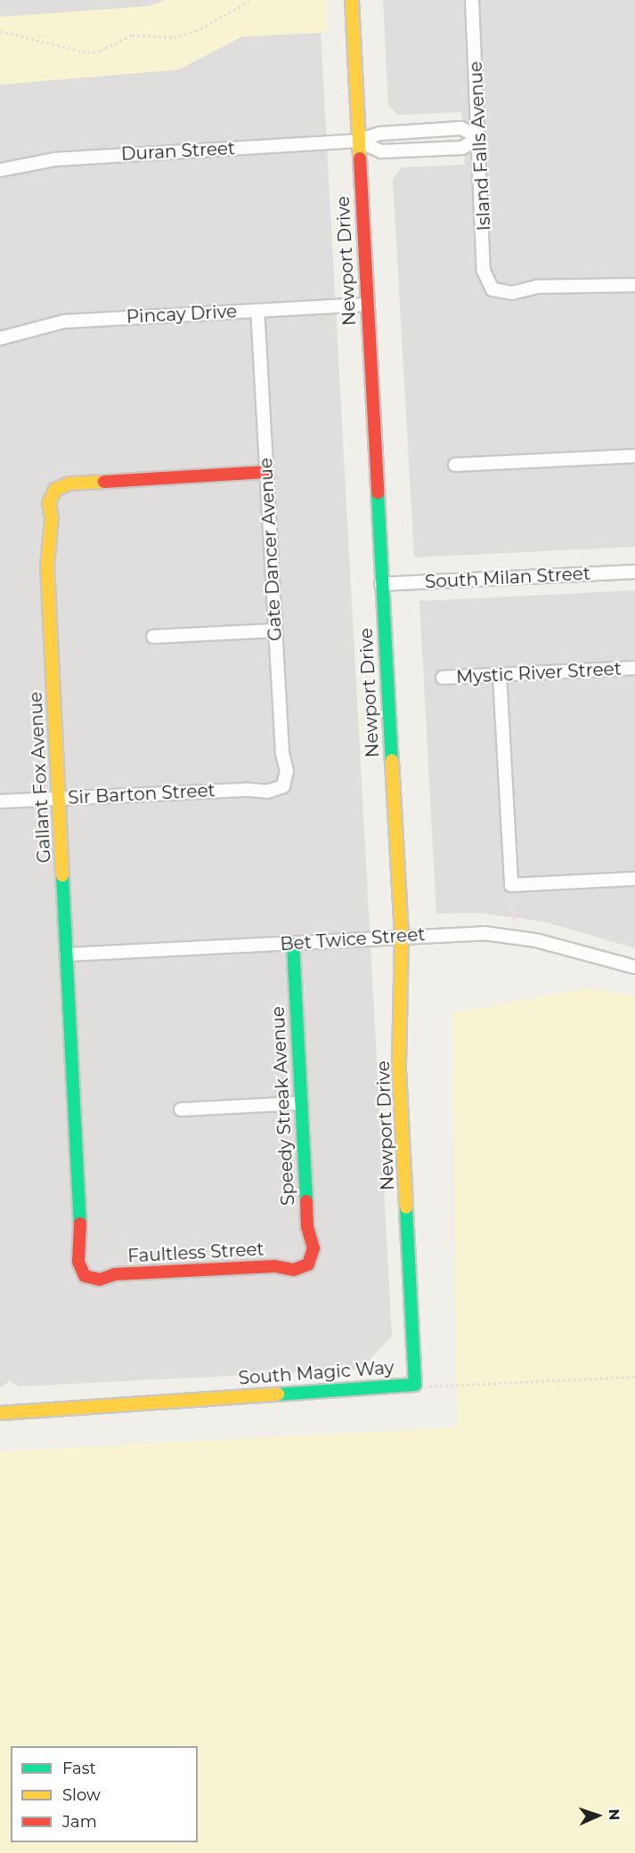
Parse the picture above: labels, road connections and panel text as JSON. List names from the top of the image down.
{
  "streets": {
    "street": [
      "Island Falls Avenue",
      "Duran Street",
      "Newport Drive",
      "Pincay Drive",
      "Gate Dancer Avenue",
      "South Milan Street",
      "Mystic River Street",
      "Gallant Fox Avenue",
      "Sir Barton Street",
      "Bet Twice Street",
      "Speedy Streak Avenue",
      "Faultless Street",
      "South Magic Way"
    ]
  },
  "crossings": [
    ["Duran Street", "Newport Drive"],
    ["Newport Drive", "Pincay Drive"],
    ["Newport Drive", "South Milan Street"],
    ["Newport Drive", "Bet Twice Street"],
    ["Newport Drive", "South Magic Way"],
    ["Pincay Drive", "Gate Dancer Avenue"],
    ["Gate Dancer Avenue", "Gallant Fox Avenue"],
    ["Gate Dancer Avenue", "Sir Barton Street"],
    ["Gallant Fox Avenue", "Sir Barton Street"],
    ["Gallant Fox Avenue", "Bet Twice Street"],
    ["Gallant Fox Avenue", "Faultless Street"],
    ["Bet Twice Street", "Speedy Streak Avenue"],
    ["Speedy Streak Avenue", "Faultless Street"]
  ],
  "legend": ["Fast", "Slow", "Jam"],
  "north": "right"
}
